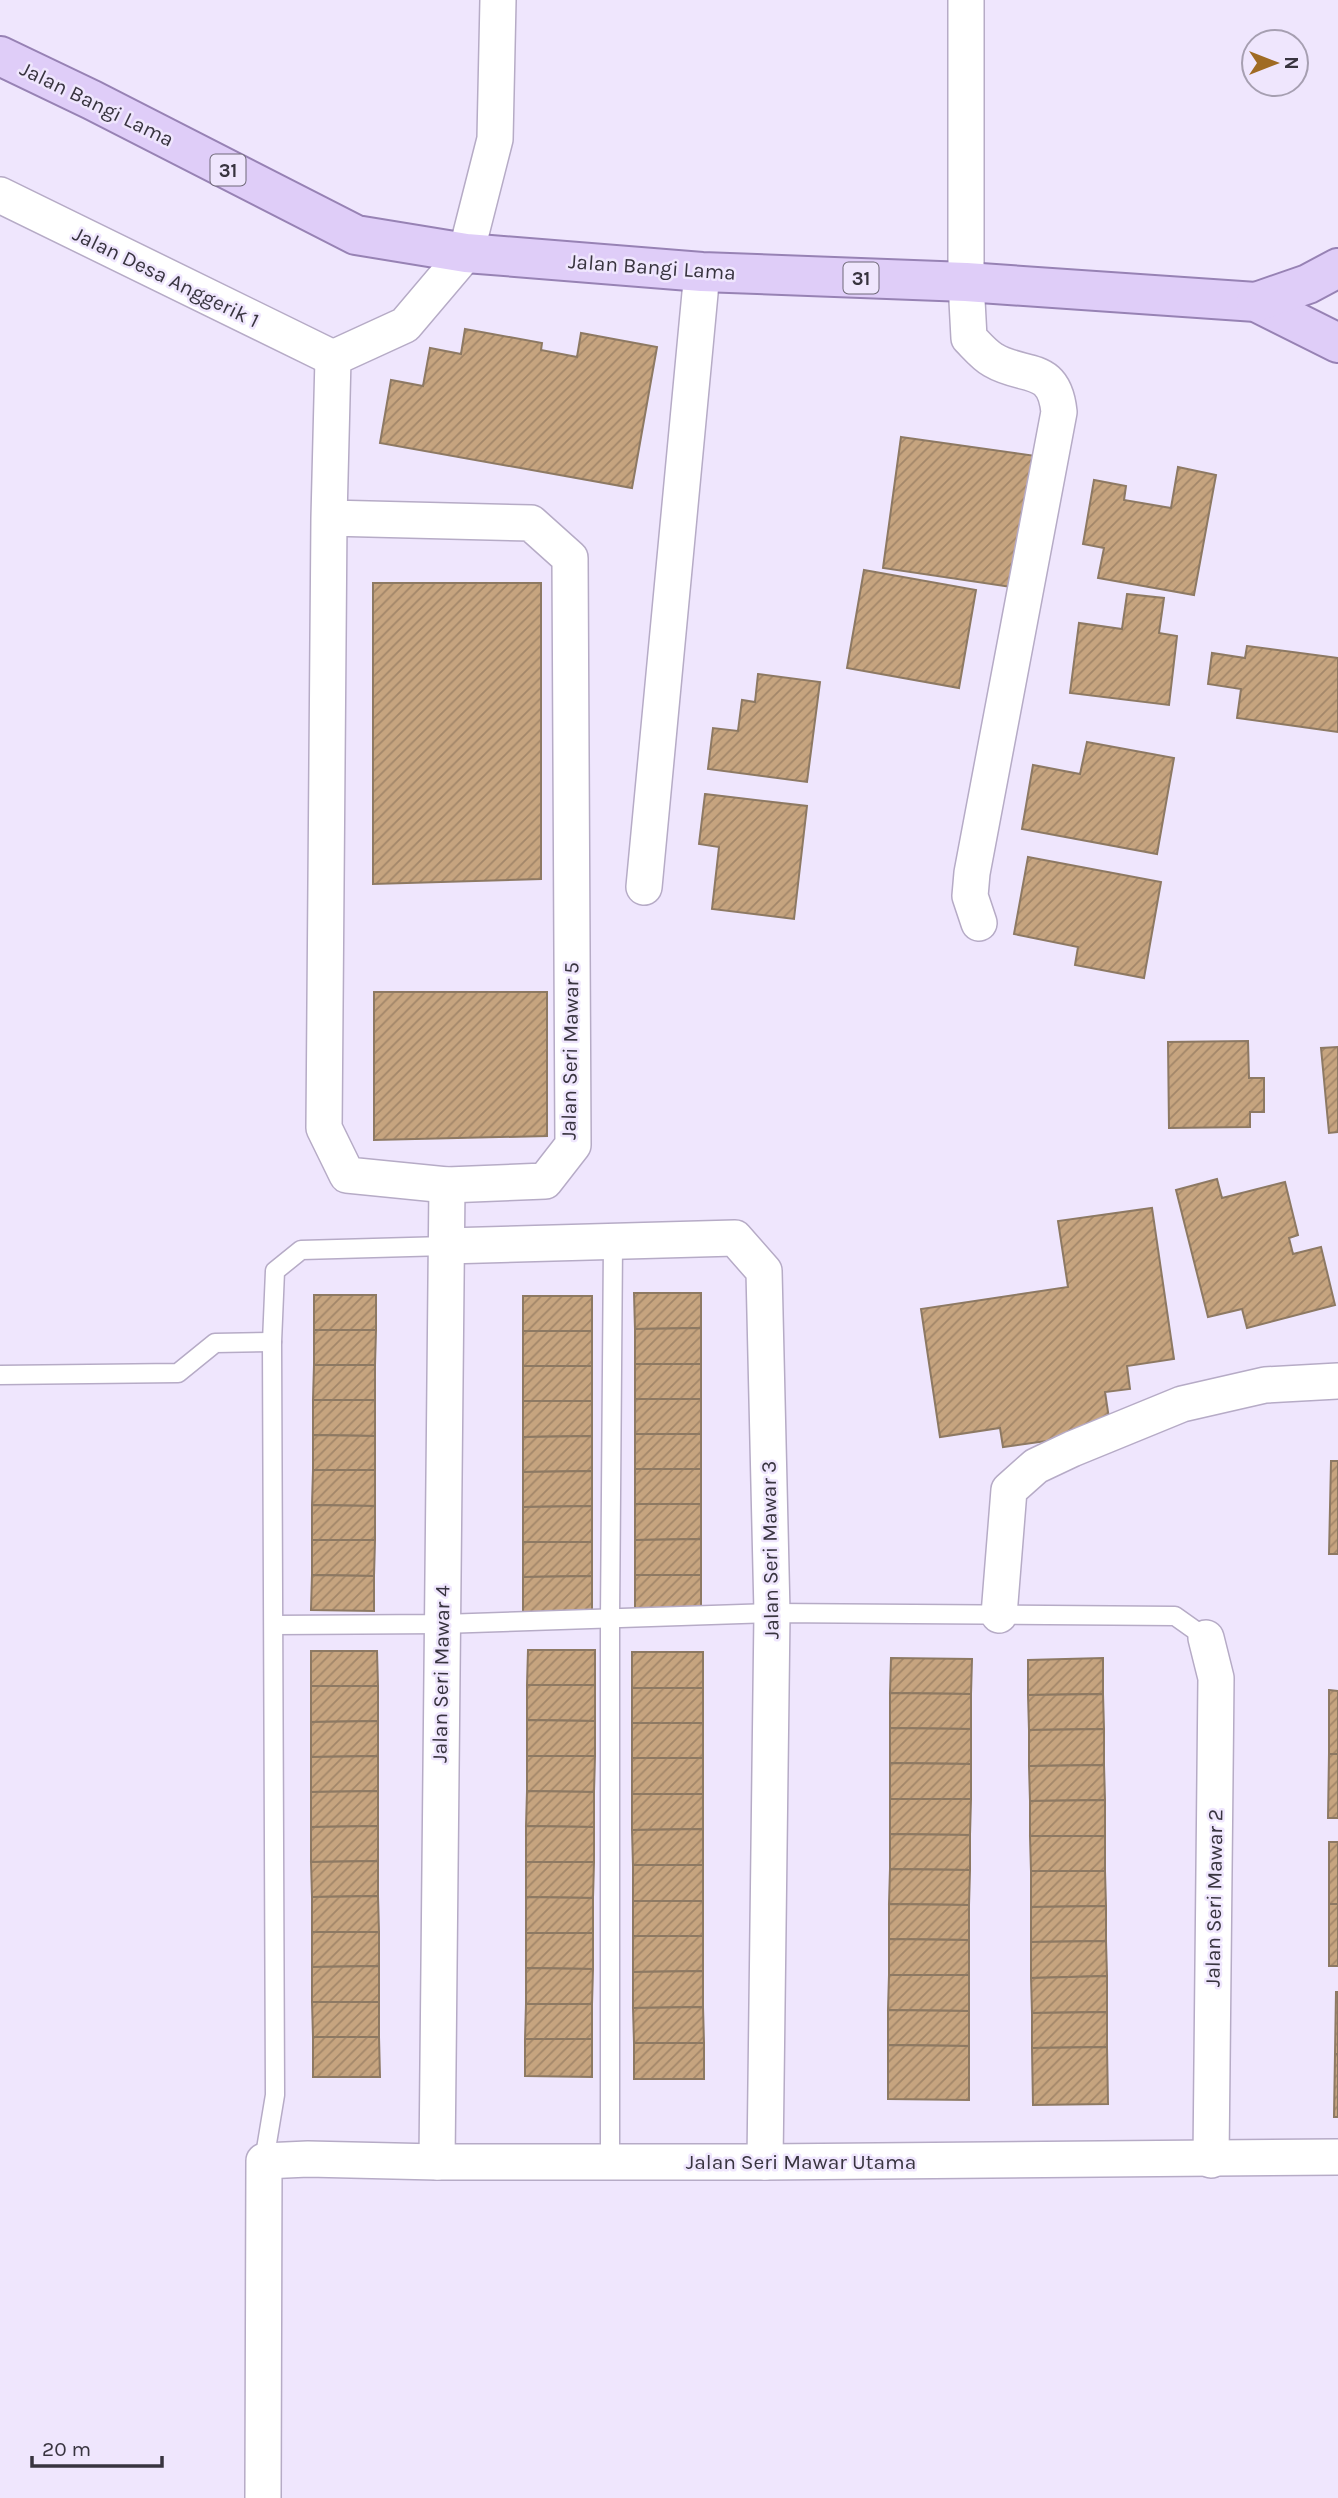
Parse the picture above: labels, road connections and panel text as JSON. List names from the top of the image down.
{
  "streets": {
    "main road": ["Jalan Bangi Lama", "31"],
    "street": [
      "Jalan Desa Anggerik 1",
      "Jalan Seri Mawar 5",
      "Jalan Seri Mawar 3",
      "Jalan Seri Mawar 4",
      "Jalan Seri Mawar 2",
      "Jalan Seri Mawar Utama"
    ]
  },
  "crossings": [
    ["Jalan Desa Anggerik 1", "Jalan Seri Mawar 5"],
    ["Jalan Seri Mawar 5", "Jalan Seri Mawar 4"],
    ["Jalan Seri Mawar 3", "Jalan Seri Mawar 4"],
    ["Jalan Seri Mawar 3", "Jalan Seri Mawar Utama"],
    ["Jalan Seri Mawar 4", "Jalan Seri Mawar Utama"],
    ["Jalan Seri Mawar 2", "Jalan Seri Mawar Utama"]
  ],
  "scale_bar": "20 m",
  "north": "right"
}
